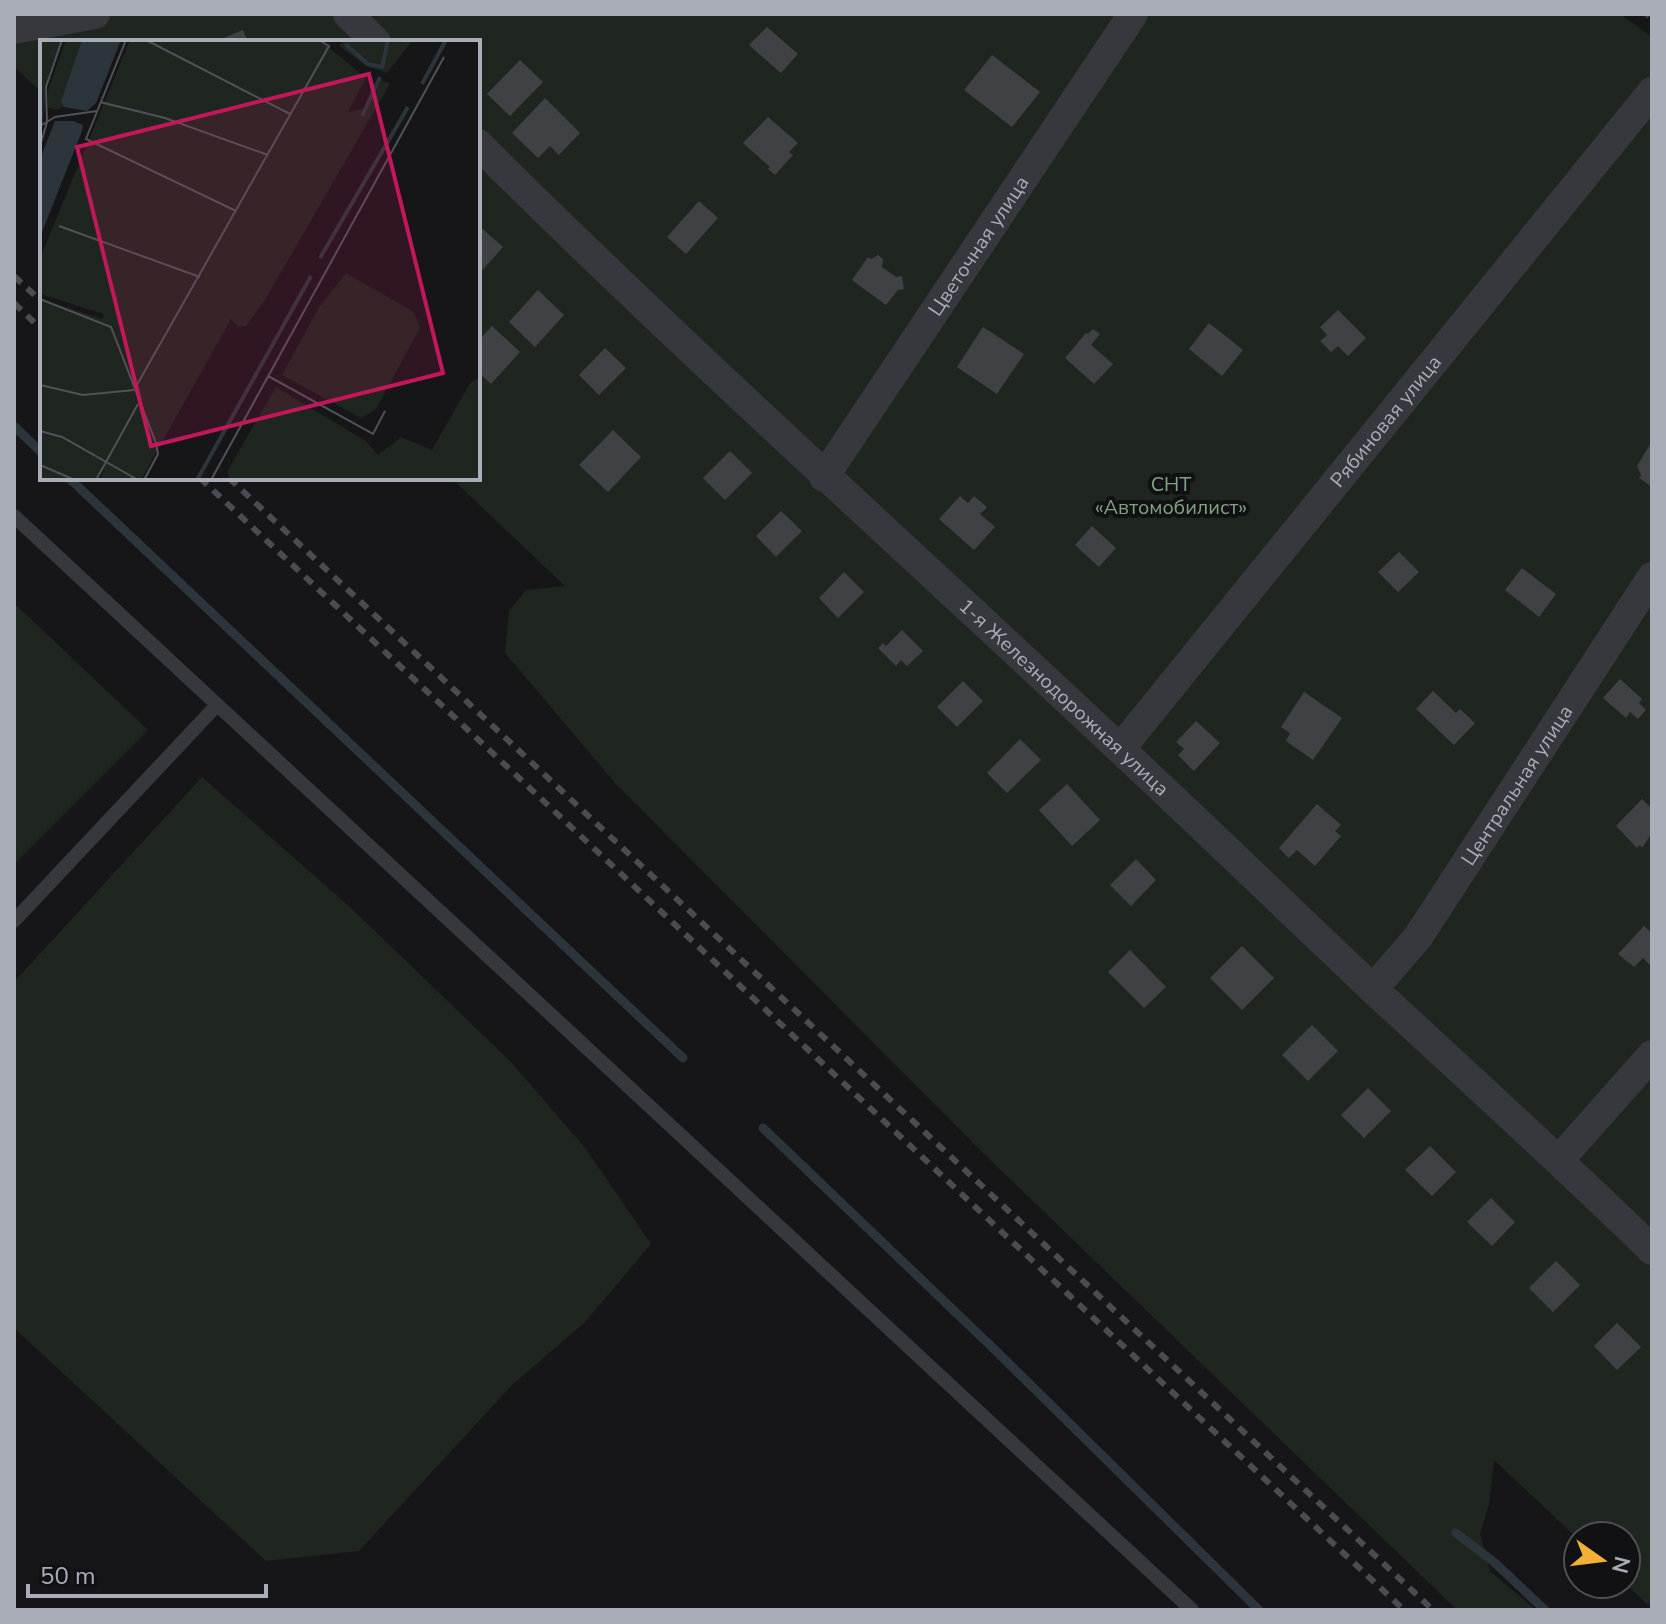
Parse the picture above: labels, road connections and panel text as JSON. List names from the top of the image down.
{
  "streets": {
    "street": [
      "Цветочная улица",
      "Рябиновая улица",
      "1-я Железнодорожная улица",
      "Центральная улица"
    ]
  },
  "crossings": [
    ["Цветочная улица", "1-я Железнодорожная улица"],
    ["Рябиновая улица", "1-я Железнодорожная улица"],
    ["1-я Железнодорожная улица", "Центральная улица"]
  ],
  "parks": ["СНТ «Автомобилист»"],
  "scale_bar": "50 m",
  "north": "right"
}
